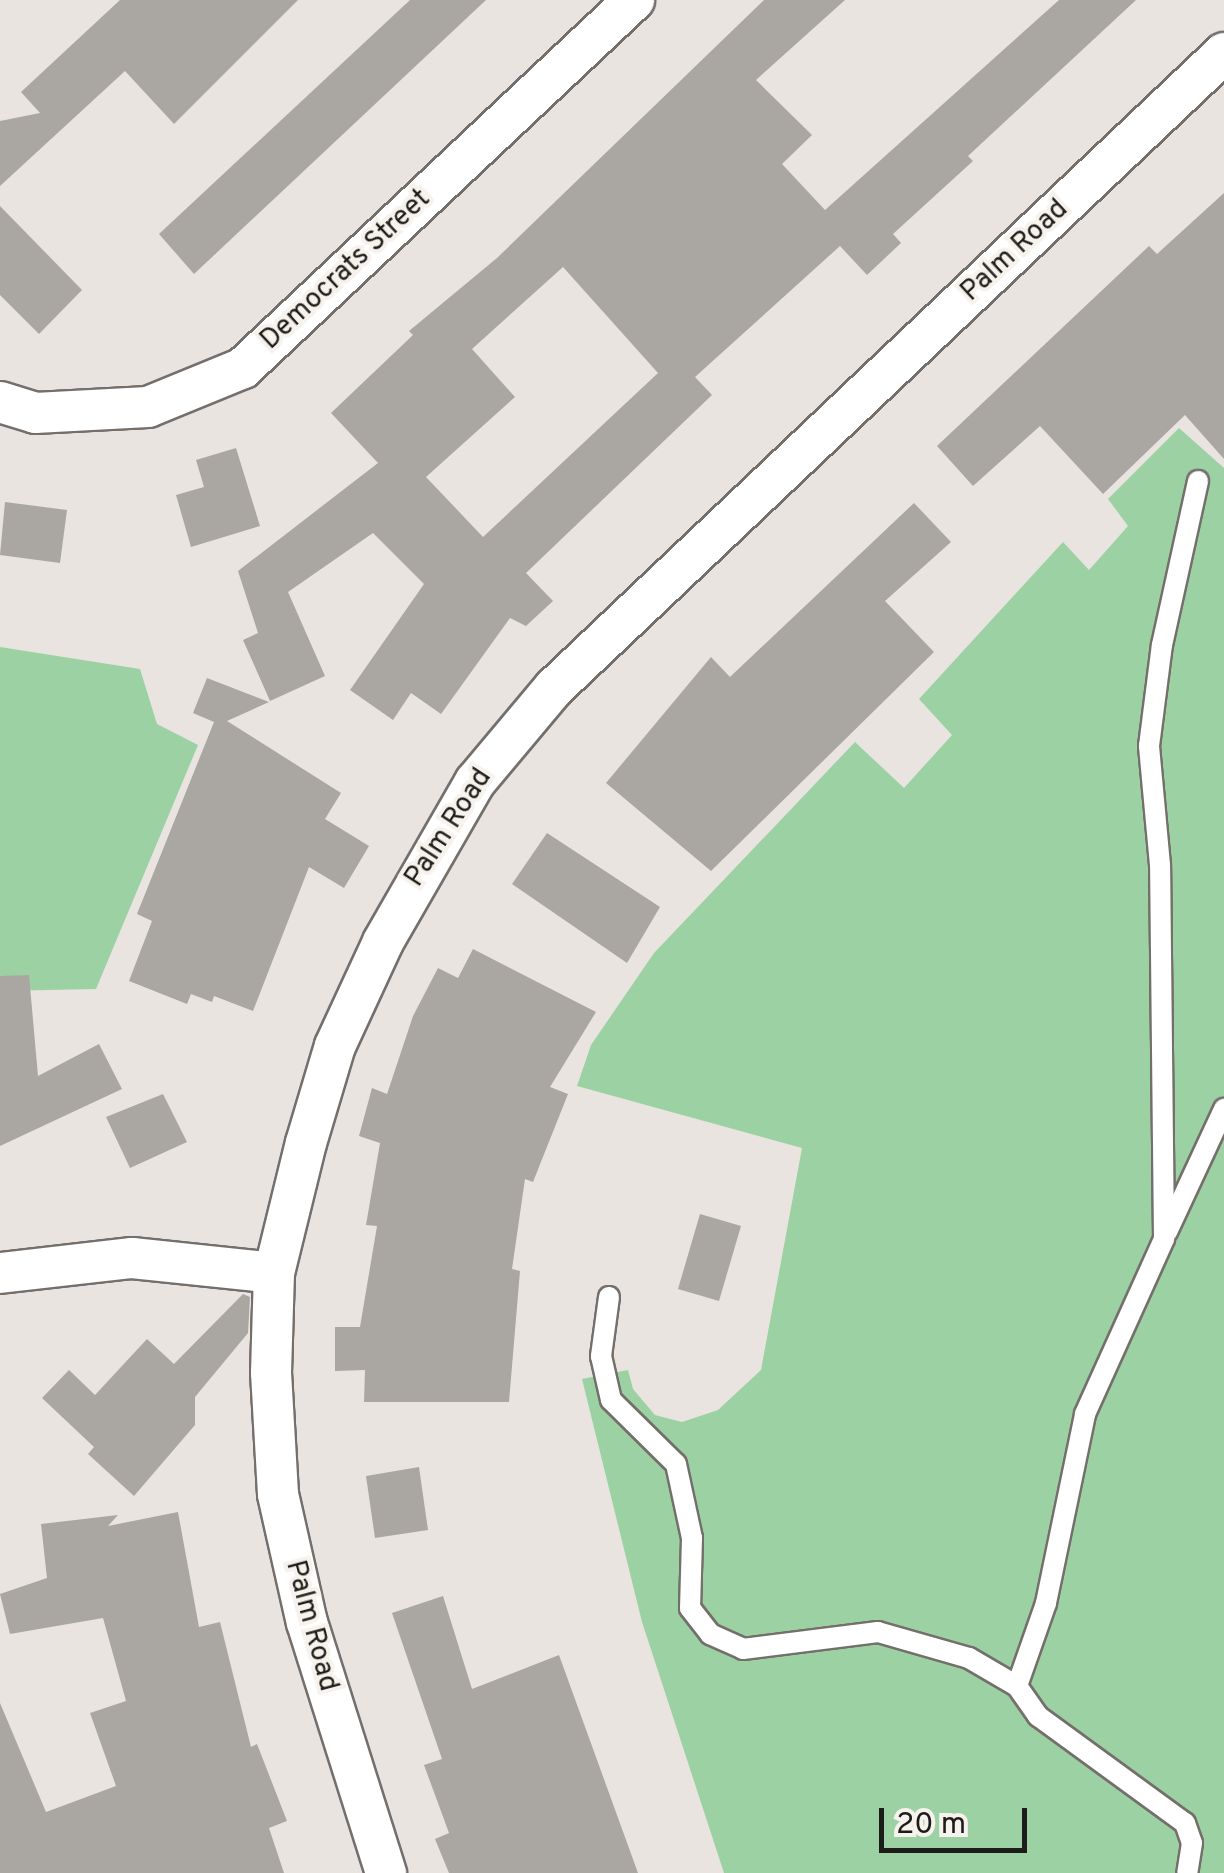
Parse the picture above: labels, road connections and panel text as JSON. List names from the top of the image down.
{
  "streets": {
    "street": ["Palm Road", "Democrats Street"]
  },
  "scale_bar": "20 m"
}
